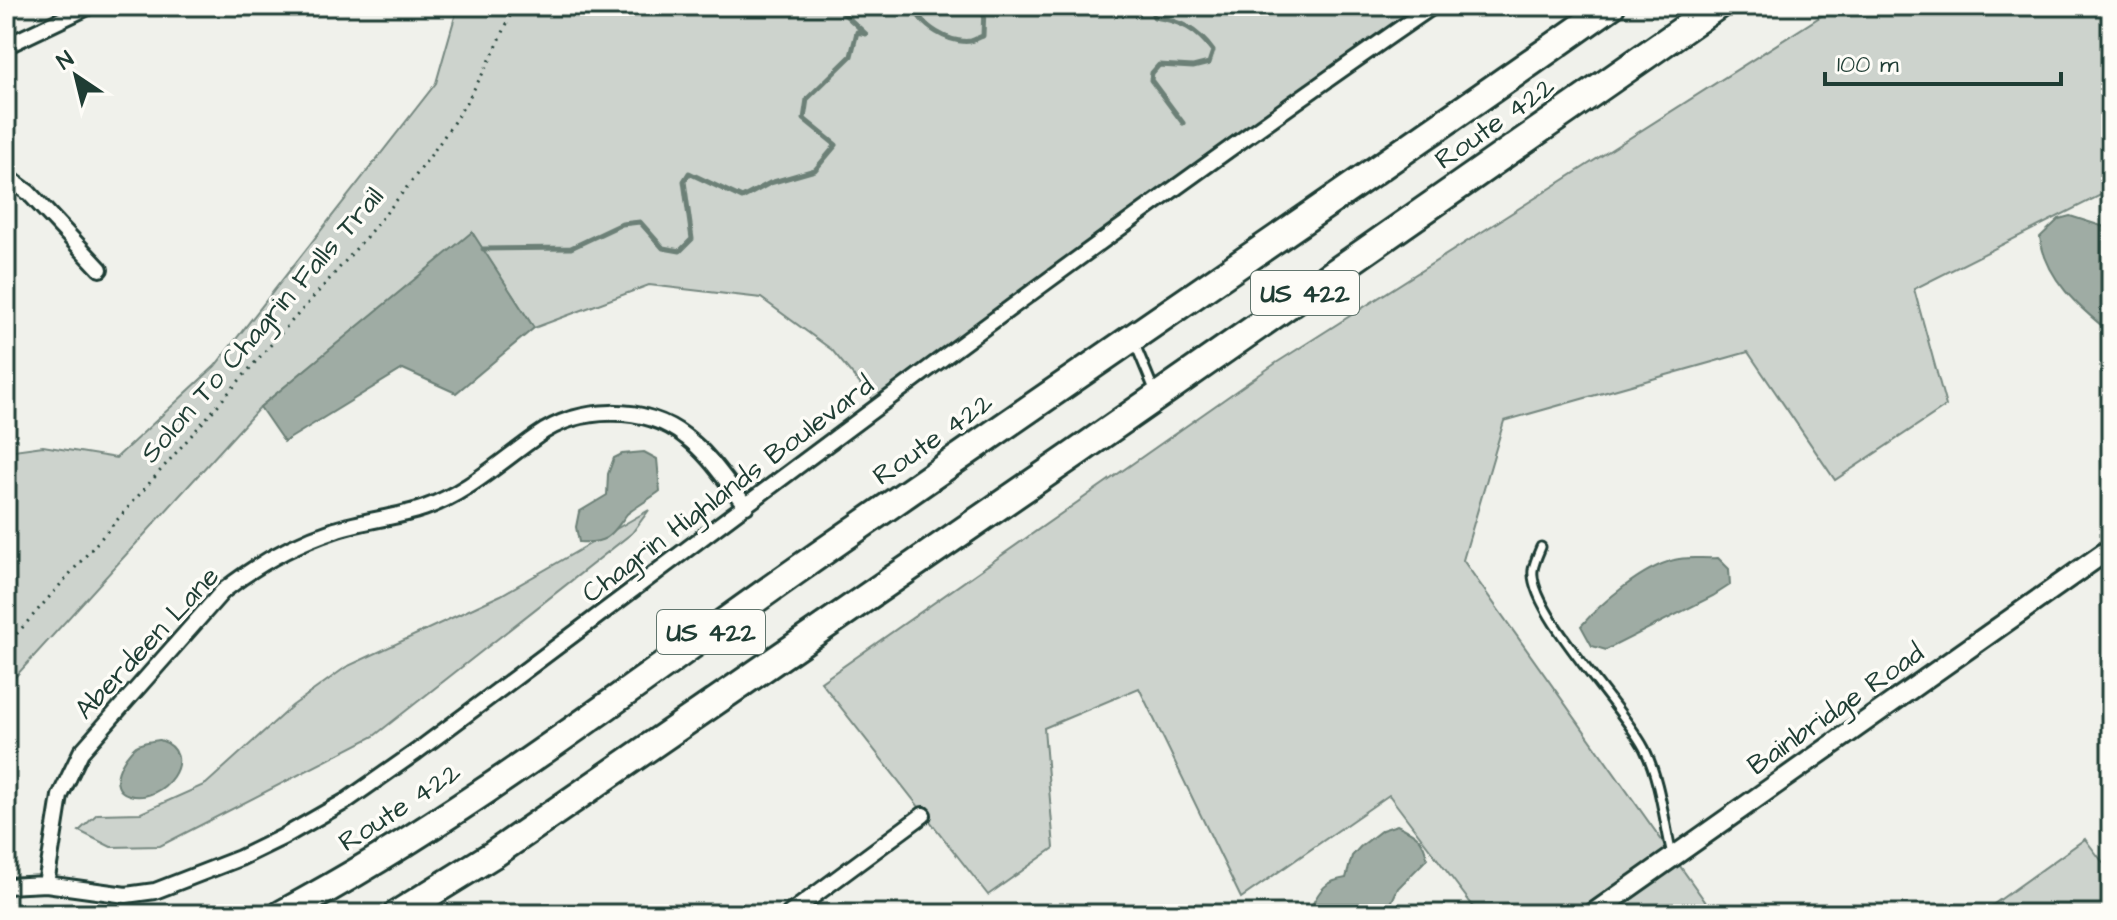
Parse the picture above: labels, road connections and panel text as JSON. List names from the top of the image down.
{
  "streets": {
    "highway": ["Route 422", "US 422"],
    "street": ["Chagrin Highlands Boulevard", "Aberdeen Lane", "Bainbridge Road"],
    "path": ["Solon To Chagrin Falls Trail"]
  },
  "crossings": [
    ["Chagrin Highlands Boulevard", "Aberdeen Lane"]
  ],
  "scale_bar": "100 m",
  "north": "top left"
}
